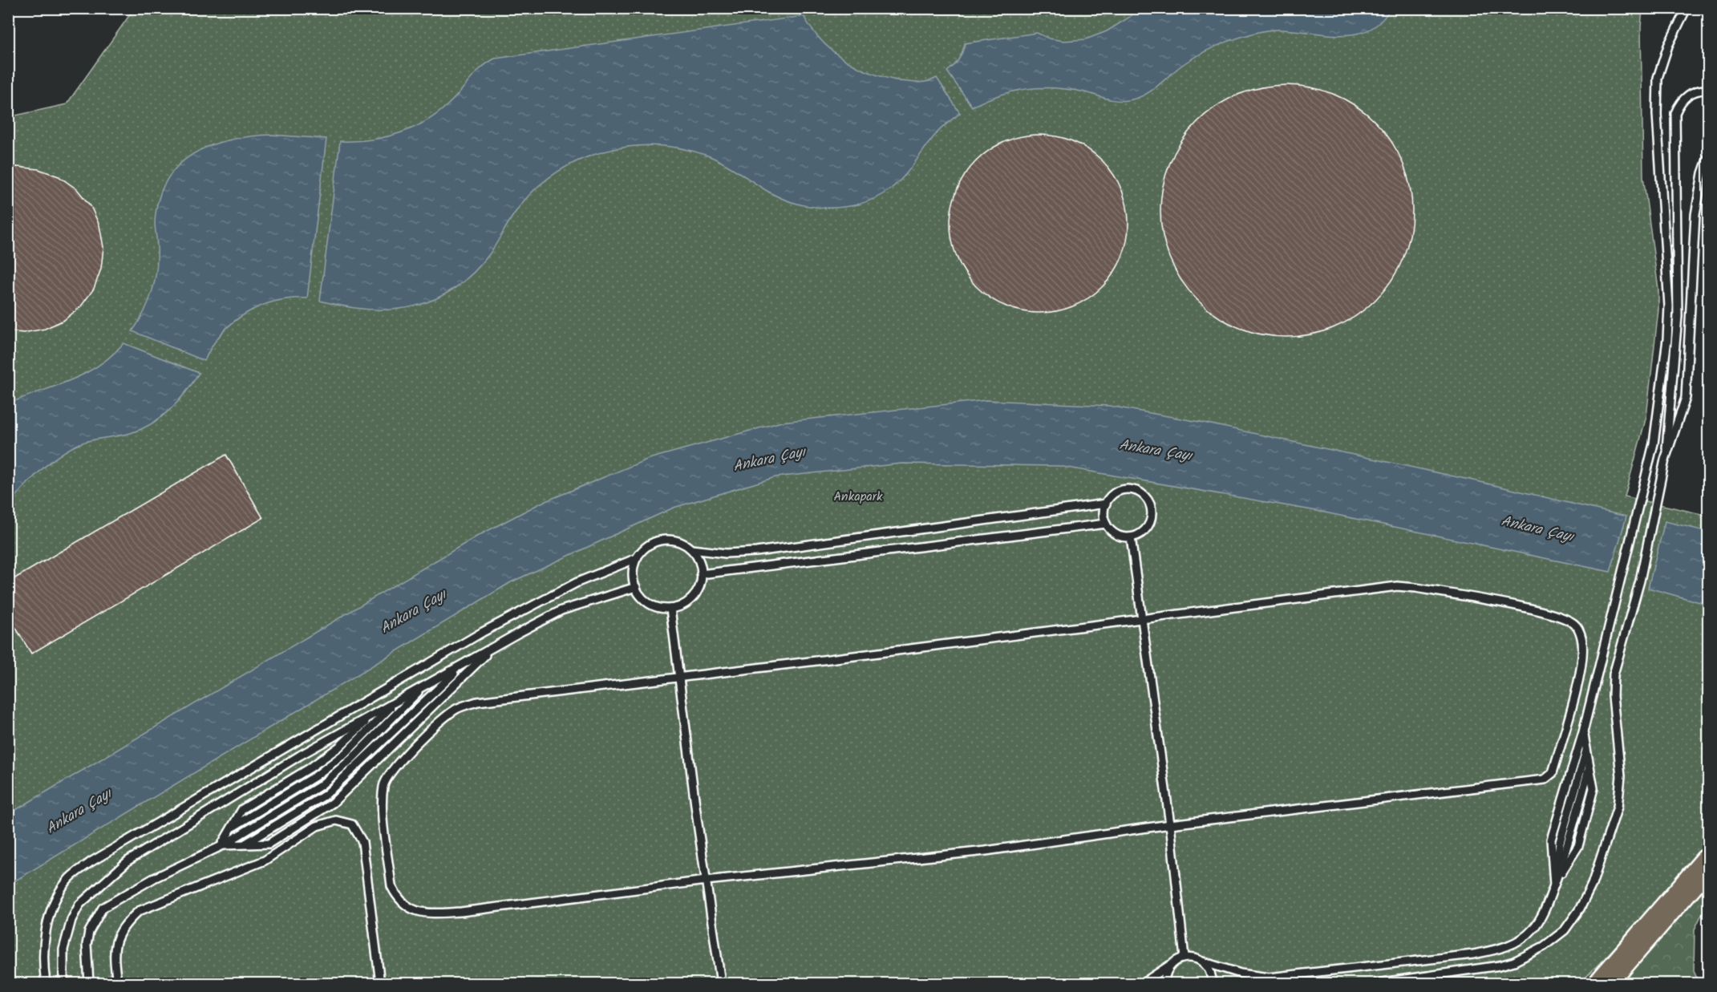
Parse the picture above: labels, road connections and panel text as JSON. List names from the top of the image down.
{
  "water": ["Ankara Çayı"],
  "parks": ["Ankapark"]
}
